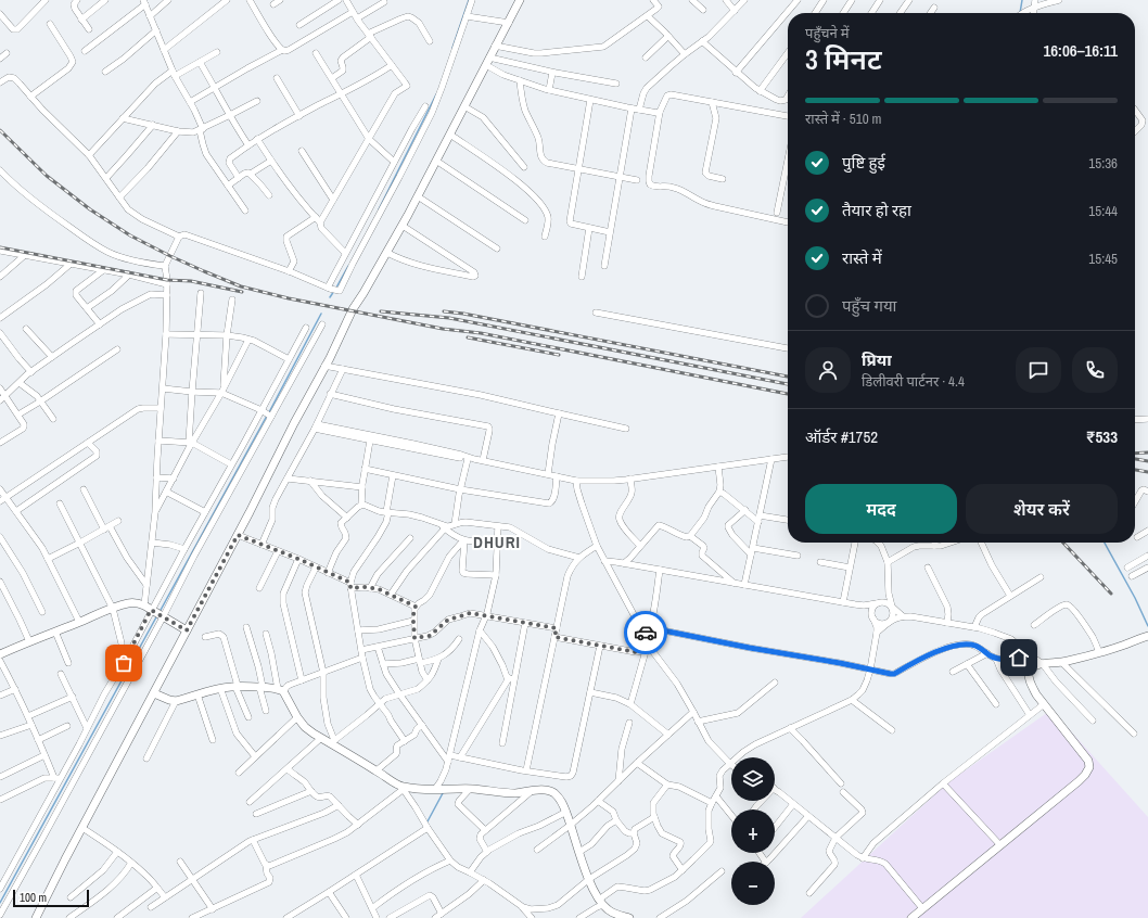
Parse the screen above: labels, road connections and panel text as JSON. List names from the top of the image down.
{
  "districts": ["DHURI"],
  "scale_bar": "100 m",
  "page": {
    "heading": ["3 मिनट", "पहुँचने में", "16:06–16:11"],
    "panel": [
      "प्रिया",
      "डिलीवरी पार्टनर · 4.4",
      "ऑर्डर #1752",
      "₹533"
    ],
    "bar": "रास्ते में · 510 m",
    "list": [
      ["पुष्टि हुई", "15:36"],
      ["तैयार हो रहा", "15:44"],
      ["रास्ते में", "15:45"],
      "पहुँच गया"
    ],
    "buttons": ["मदद", "शेयर करें"],
    "map_buttons": ["+", "−"],
    "scale": "100 m"
  }
}
